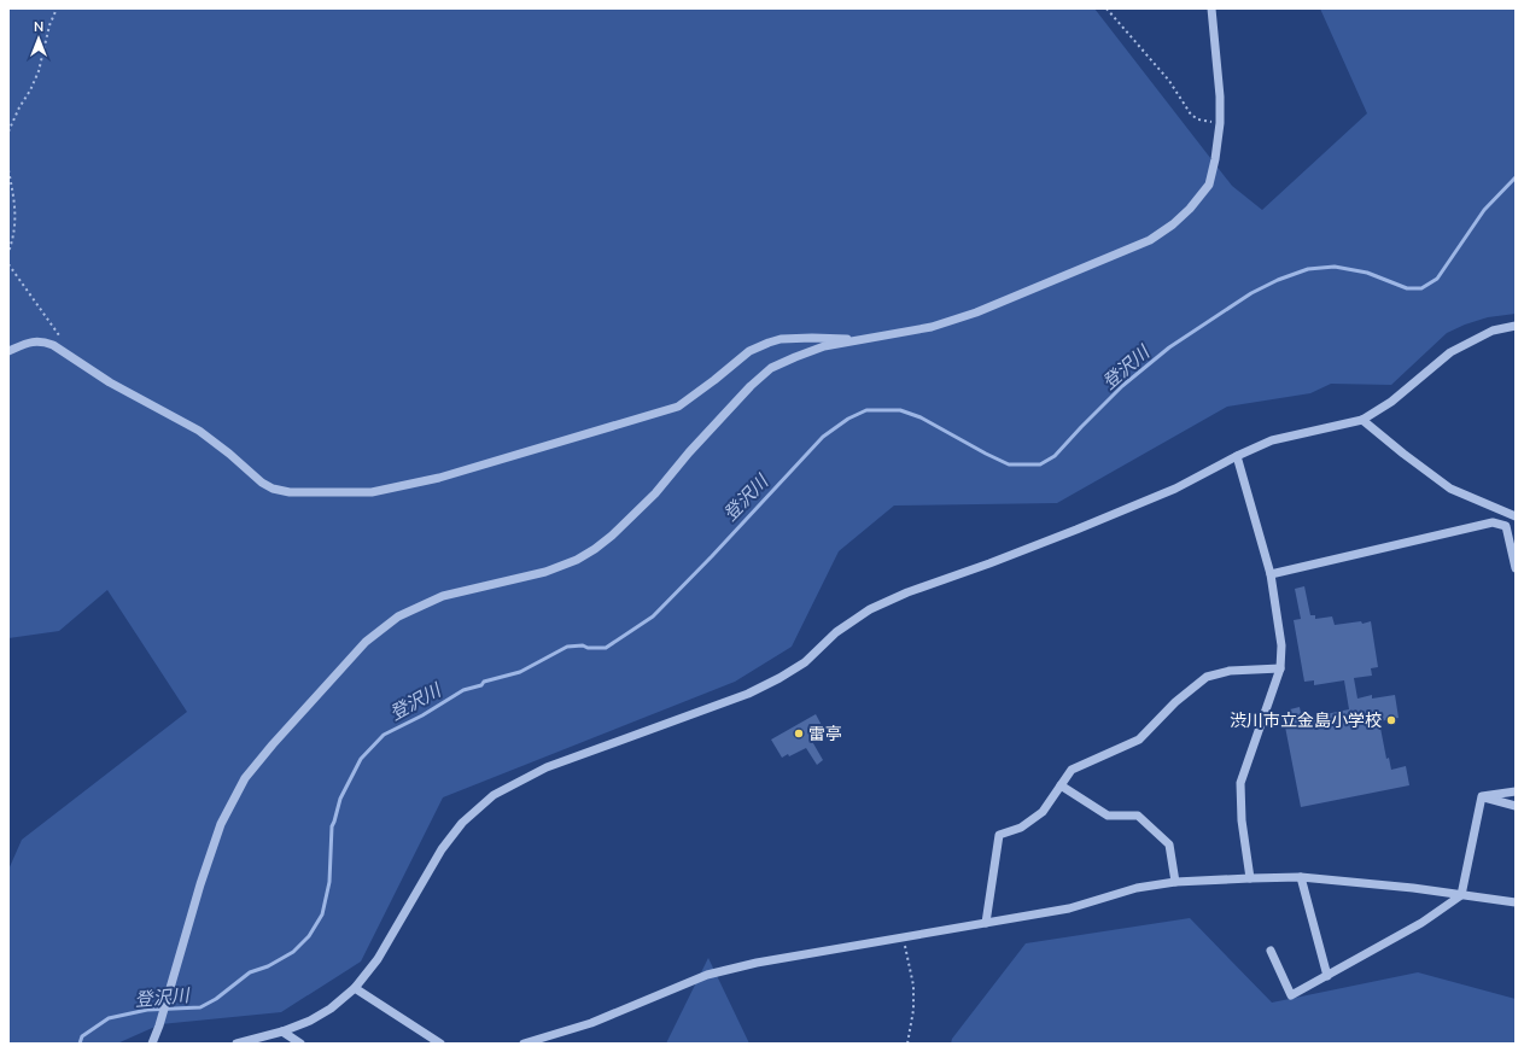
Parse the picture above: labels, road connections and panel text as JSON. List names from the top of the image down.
{
  "water": ["登沢川"],
  "places": ["渋川市立金島小学校", "雷亭"],
  "north": "top"
}
